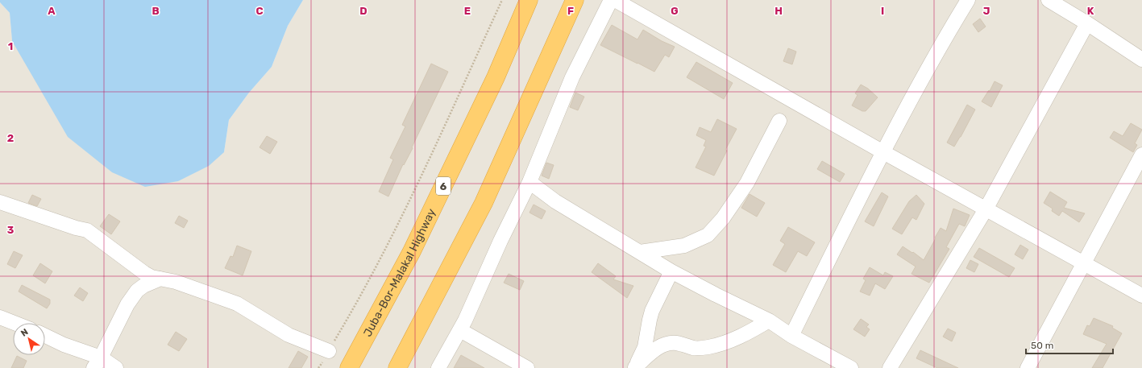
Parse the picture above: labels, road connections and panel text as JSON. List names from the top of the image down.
{
  "streets": {
    "highway": ["6", "Juba-Bor-Malakal Highway"]
  },
  "scale_bar": "50 m",
  "north": "top left",
  "grid": {
    "columns": [
      "A",
      "B",
      "C",
      "D",
      "E",
      "F",
      "G",
      "H",
      "I",
      "J",
      "K"
    ],
    "rows": ["1", "2", "3"]
  }
}
